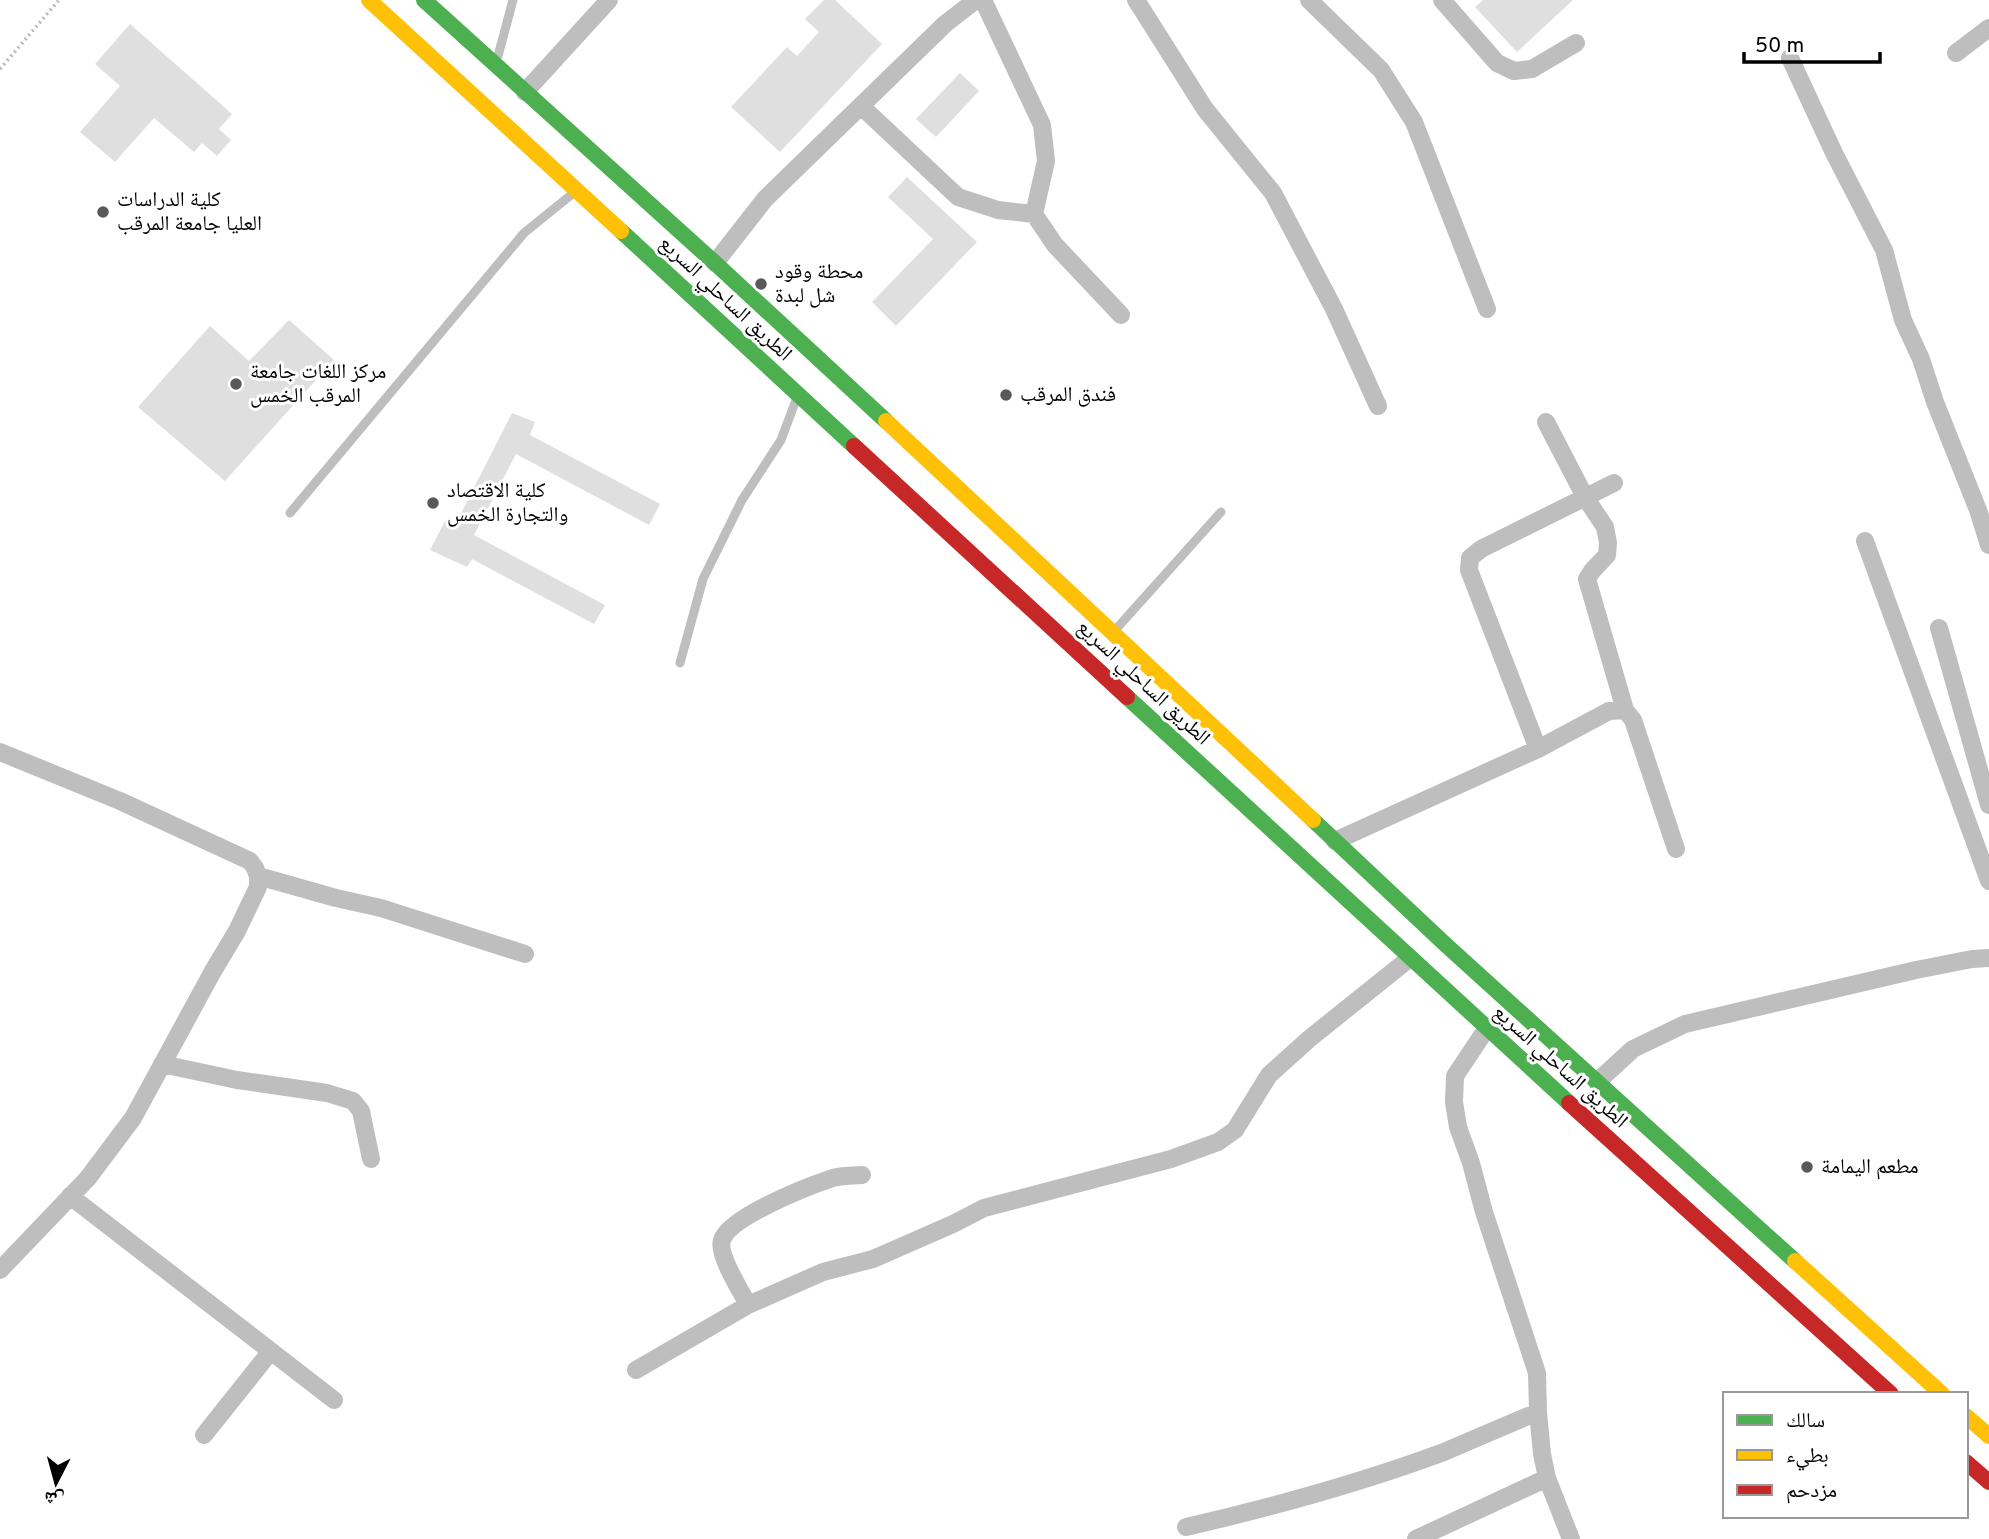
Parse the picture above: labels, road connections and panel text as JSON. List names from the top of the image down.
{
  "streets": {
    "highway": ["الطريق الساحلي السريع"]
  },
  "places": [
    "كلية الدراسات العليا جامعة المرقب",
    "محطة وقود شل لبدة",
    "مركز اللغات جامعة المرقب الخمس",
    "فندق المرقب",
    "كلية الاقتصاد والتجارة الخمس",
    "مطعم اليمامة"
  ],
  "legend": ["سالك", "بطيء", "مزدحم"],
  "scale_bar": "50 m",
  "north": "bottom"
}
